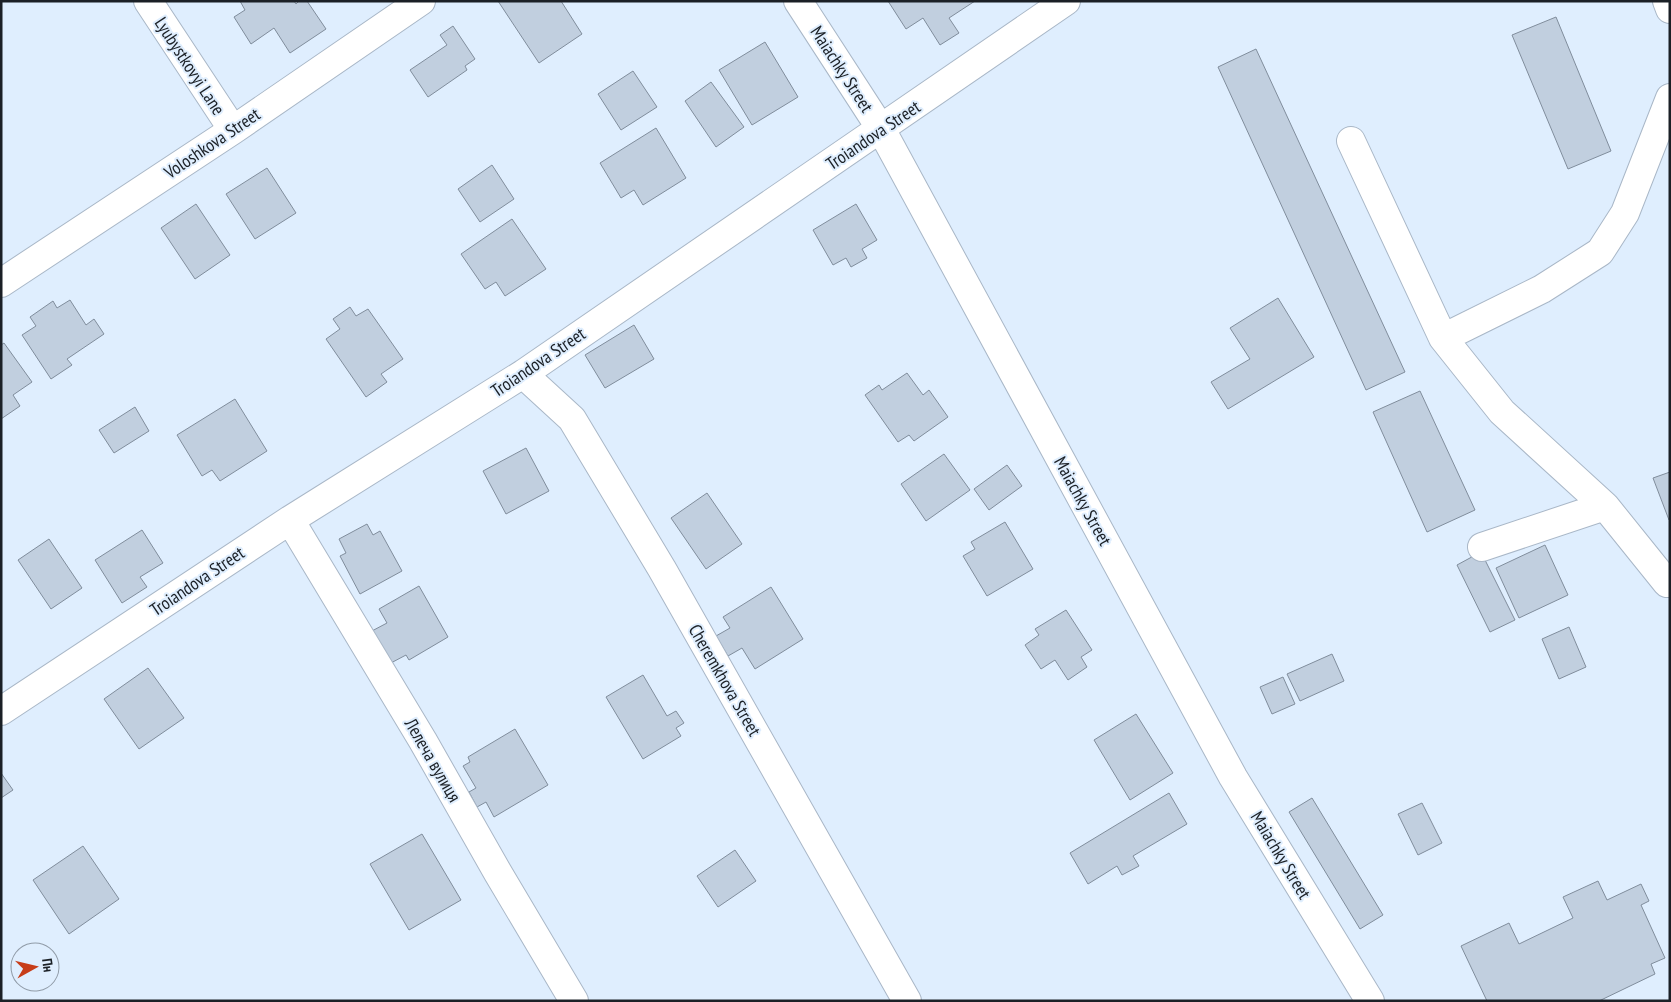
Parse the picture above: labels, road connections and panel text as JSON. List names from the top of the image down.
{
  "streets": {
    "street": [
      "Lyubystkovyi Lane",
      "Maiachky Street",
      "Troiandova Street",
      "Voloshkova Street",
      "Cheremkhova Street",
      "Лелеча вулиця"
    ]
  },
  "crossings": [
    ["Lyubystkovyi Lane", "Voloshkova Street"],
    ["Maiachky Street", "Troiandova Street"],
    ["Troiandova Street", "Cheremkhova Street"],
    ["Troiandova Street", "Лелеча вулиця"]
  ],
  "north": "right"
}
